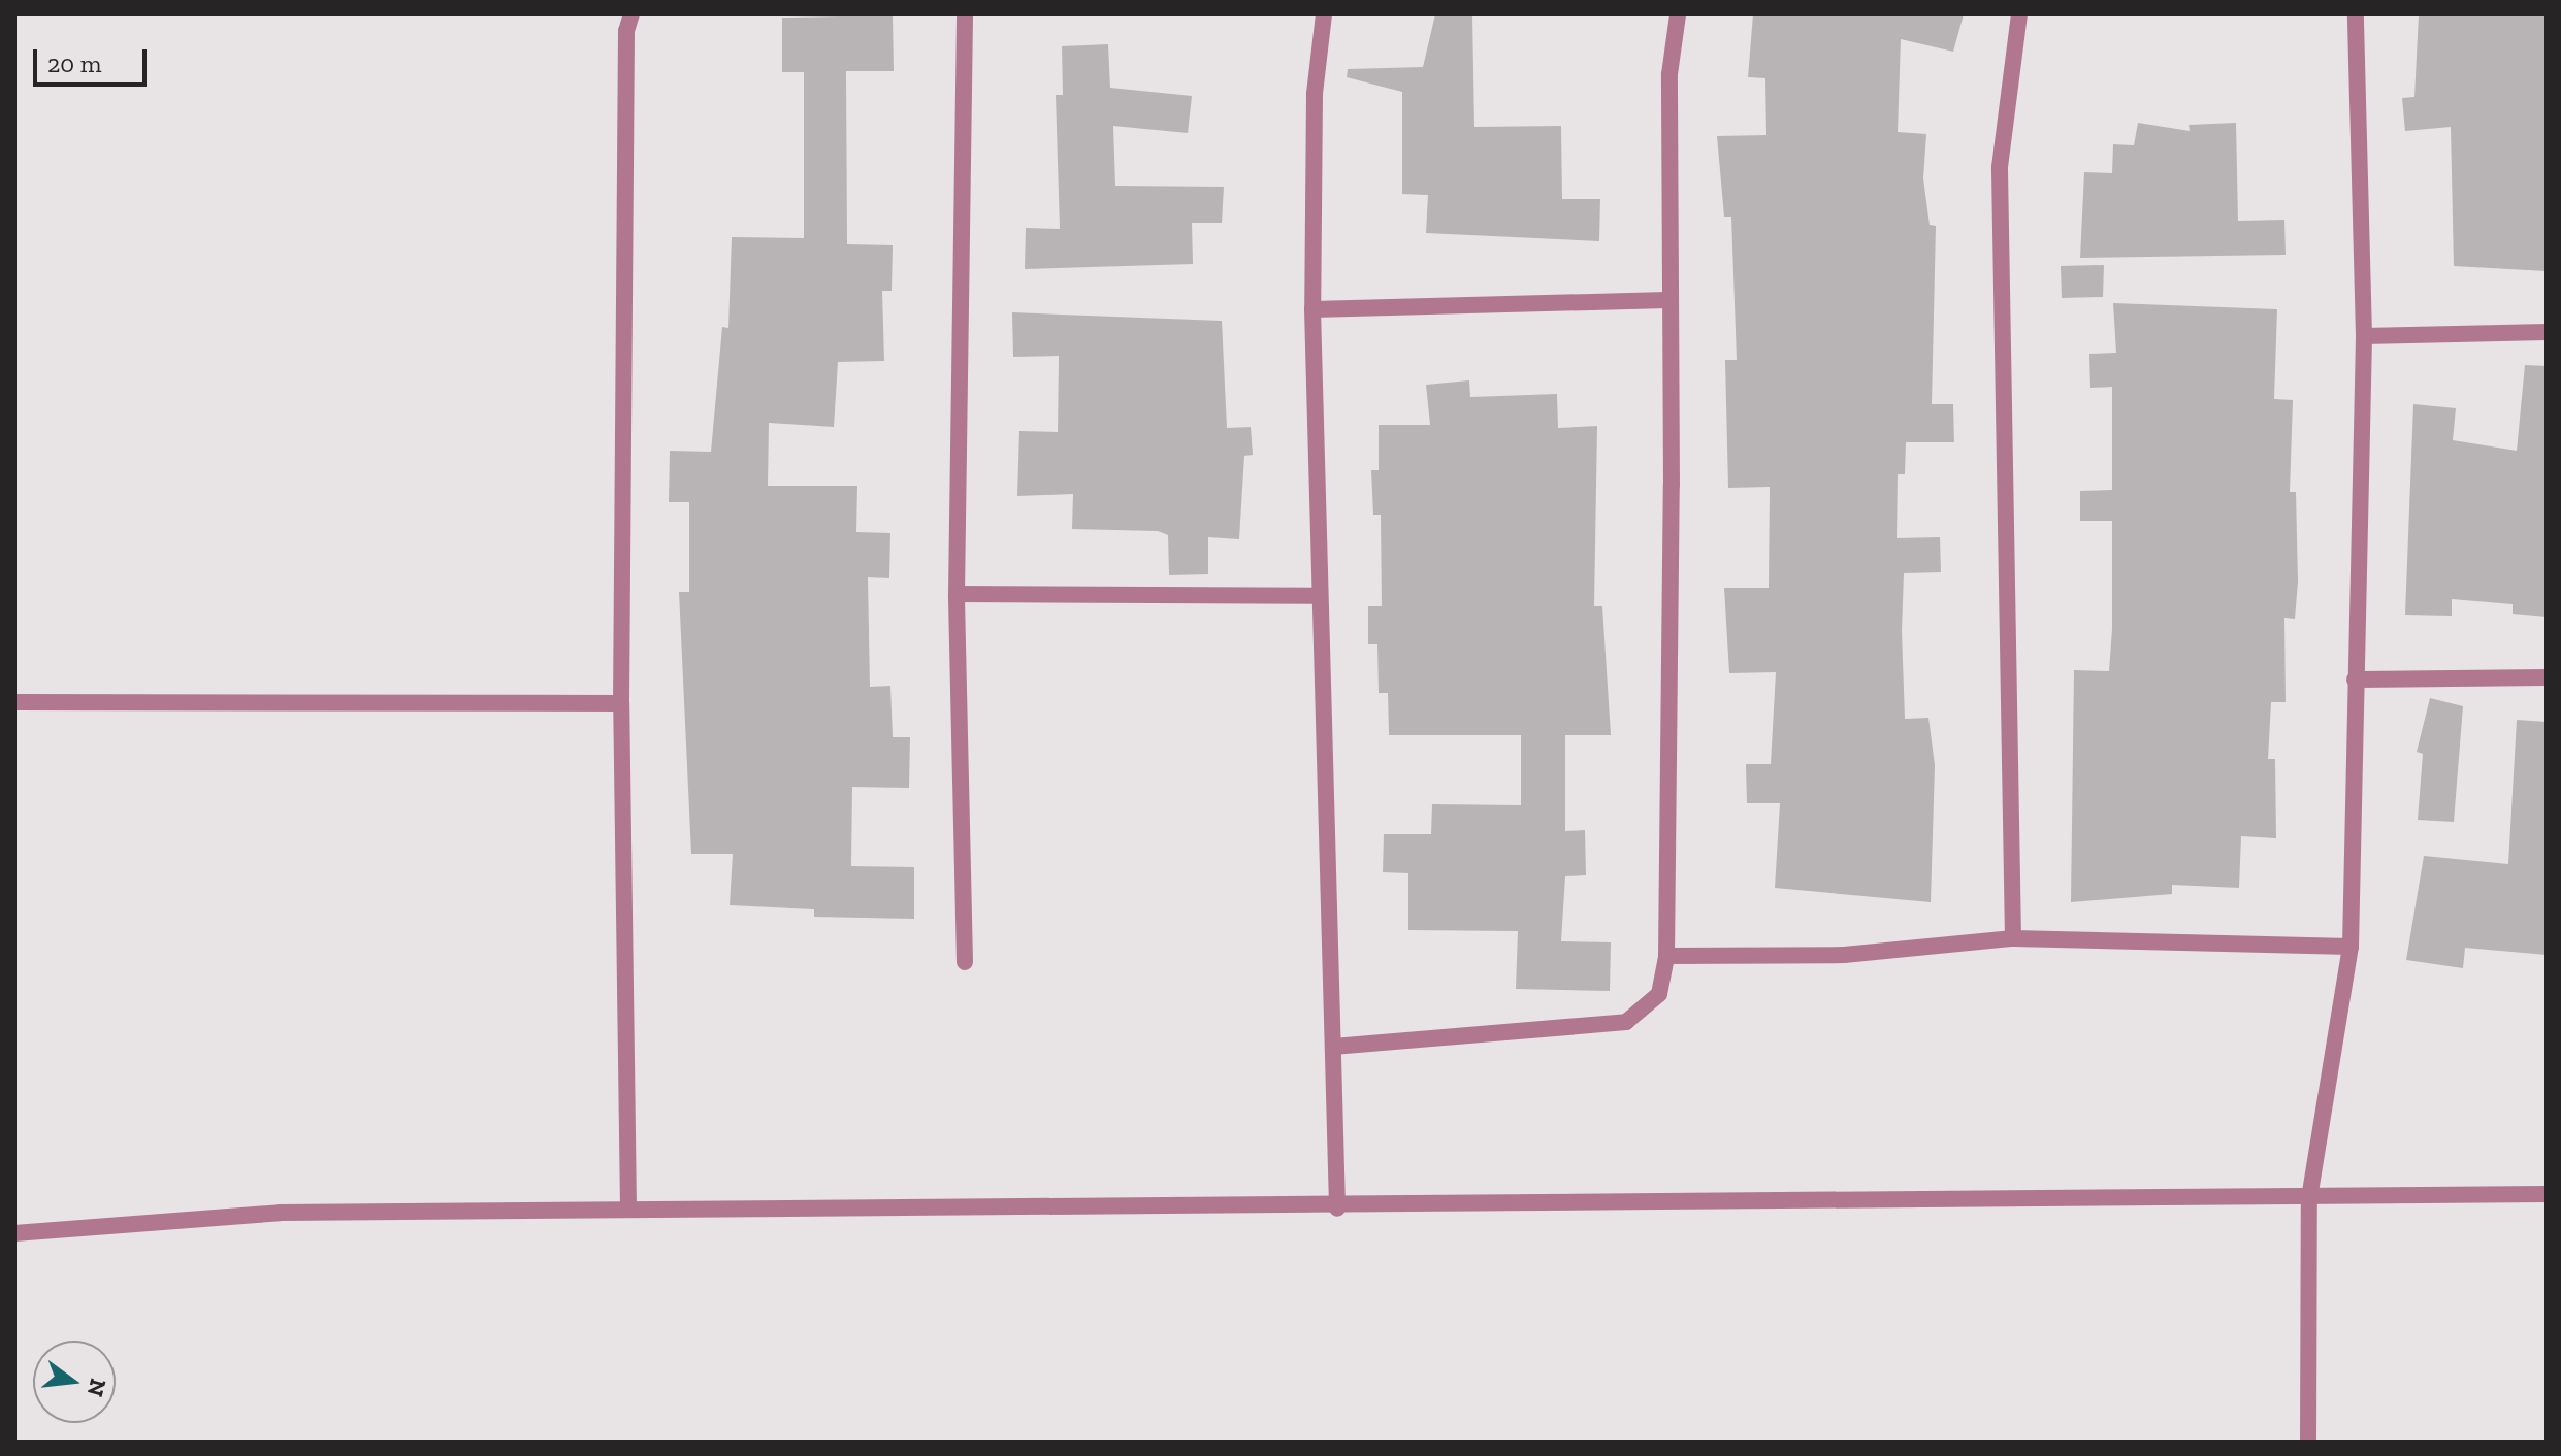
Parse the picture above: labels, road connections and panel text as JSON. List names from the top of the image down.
{
  "scale_bar": "20 m",
  "north": "right"
}
